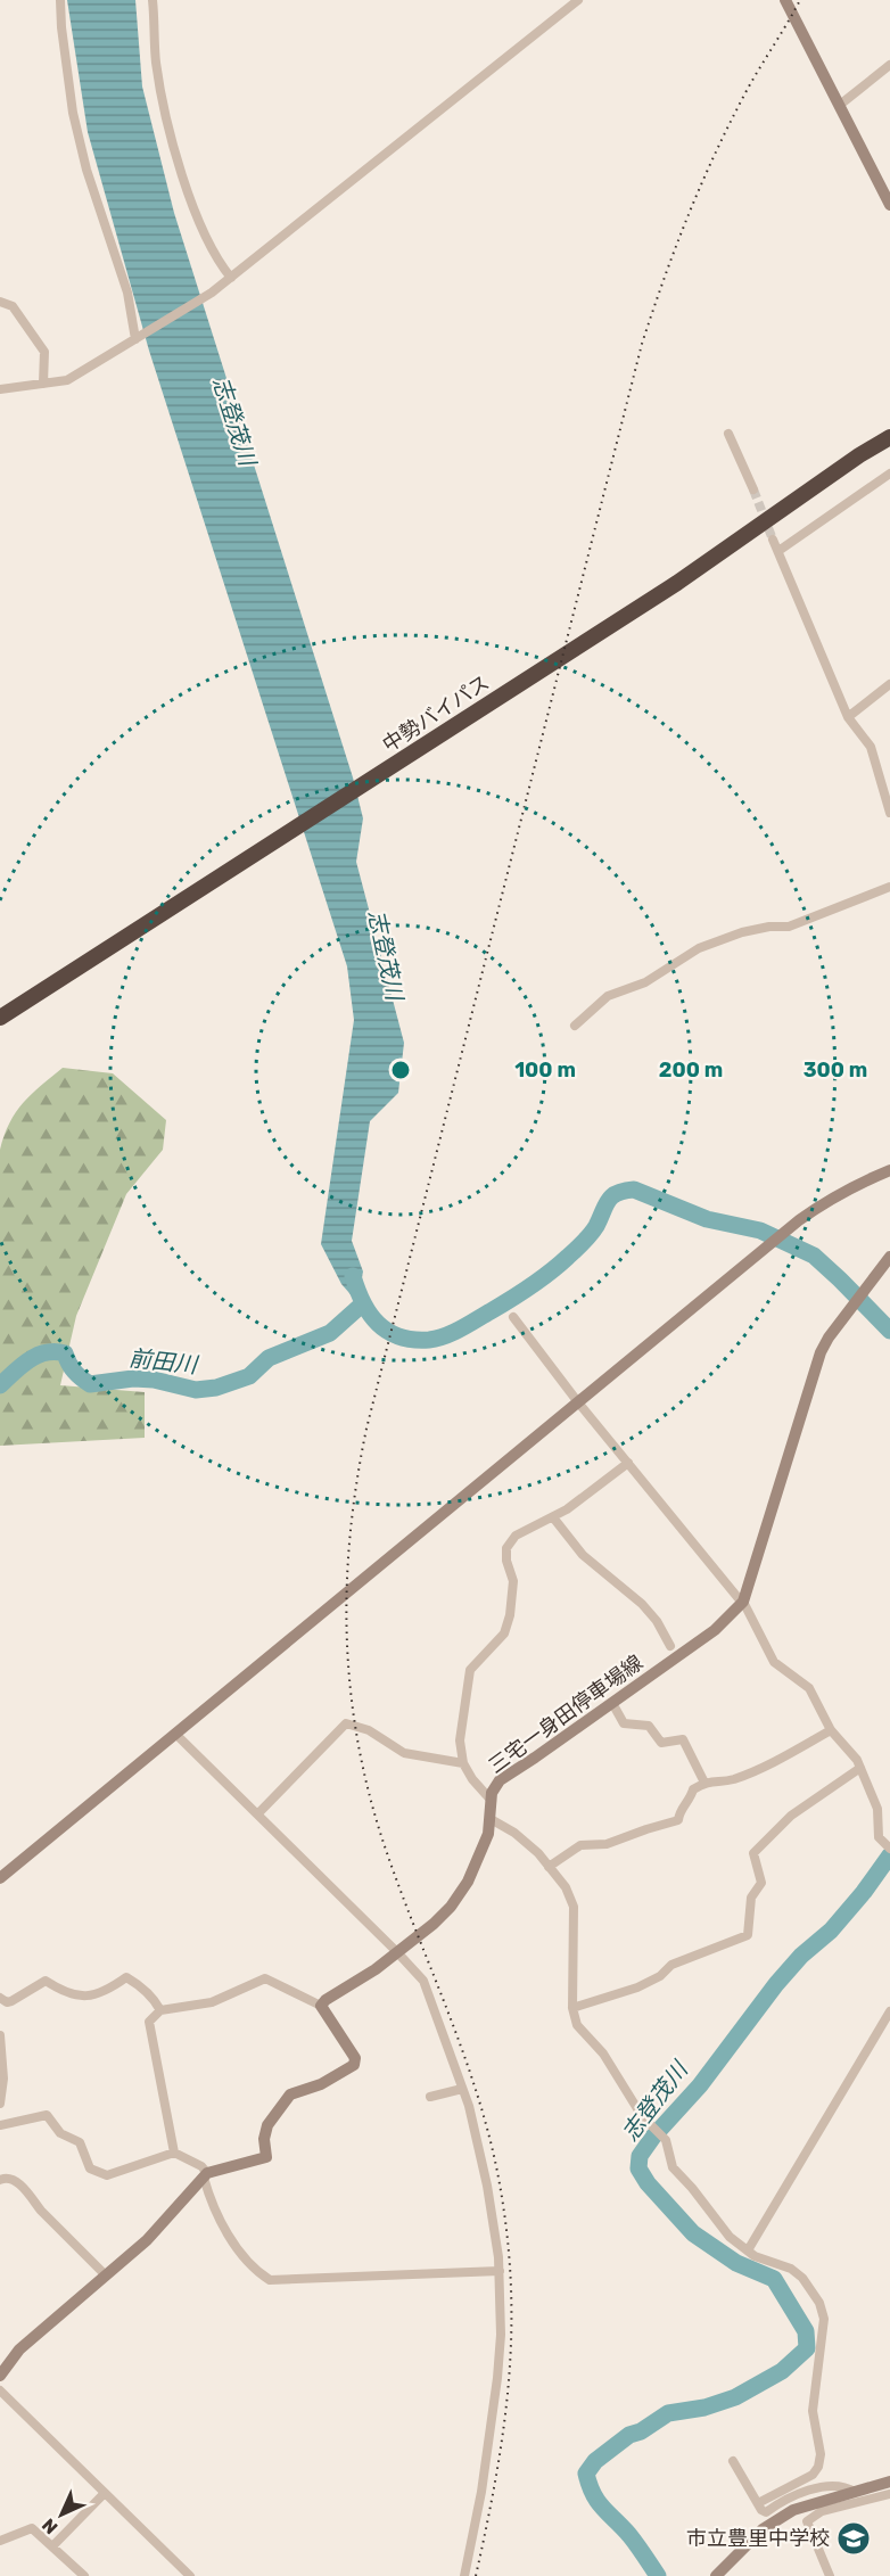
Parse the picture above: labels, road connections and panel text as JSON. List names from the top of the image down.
{
  "streets": {
    "highway": ["中勢バイパス"],
    "main road": ["三宅一身田停車場線"]
  },
  "water": ["志登茂川", "前田川"],
  "places": {
    "school or university": ["市立豊里中学校"]
  },
  "north": "bottom left",
  "rings": ["100 m", "200 m", "300 m"]
}
